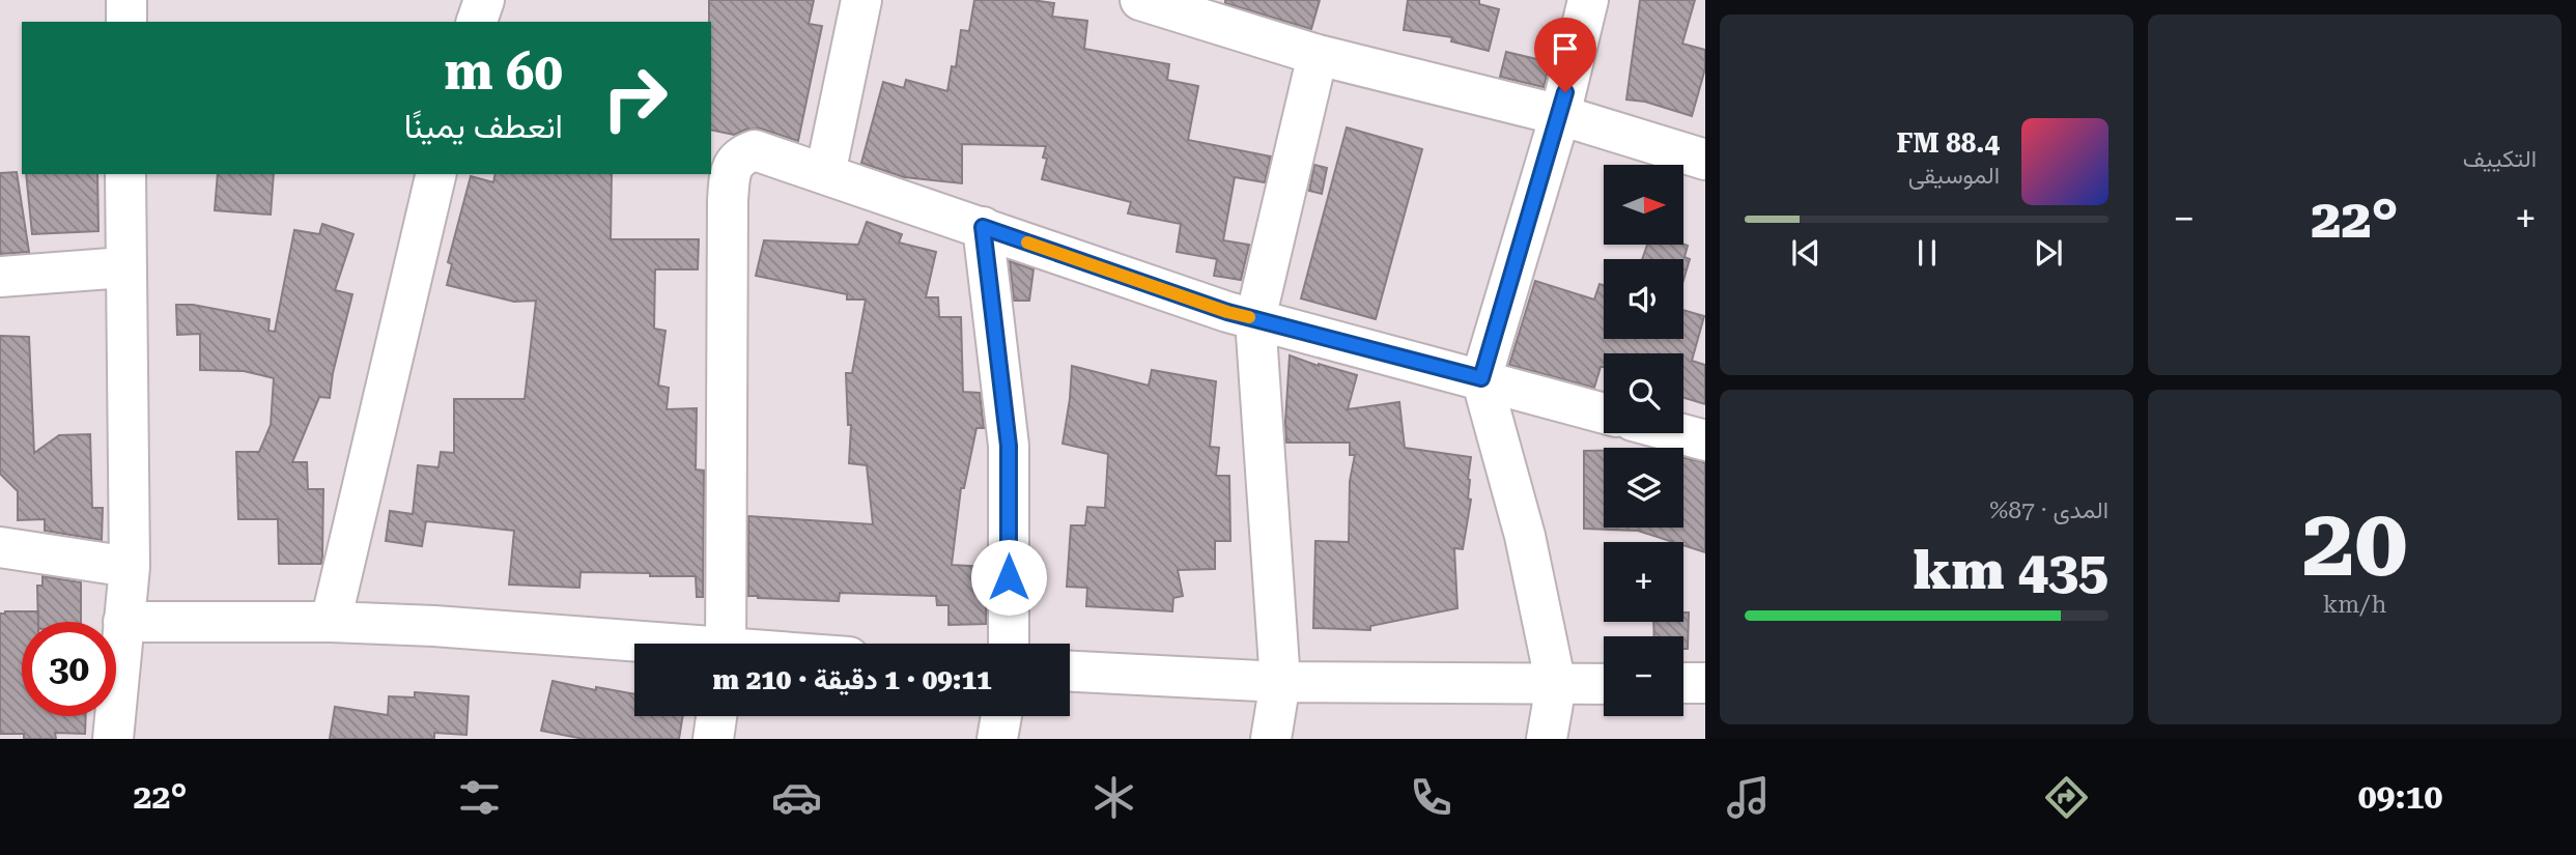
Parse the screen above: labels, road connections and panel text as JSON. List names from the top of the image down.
{
  "north": "right",
  "page": {
    "tile": [
      "التكييف",
      ["20", "km/h"],
      ["المدى · 87%", "435 km"]
    ],
    "turn": ["60 m", "انعطف يمينًا"],
    "song": ["88.4 FM", "الموسيقى"],
    "map_buttons": ["+", "−"],
    "heat": ["−", "22°", "+"],
    "limit": "30",
    "trip": "09:11 · 1 دقيقة · 210 m",
    "tabs": ["09:10", "22°"]
  }
}
